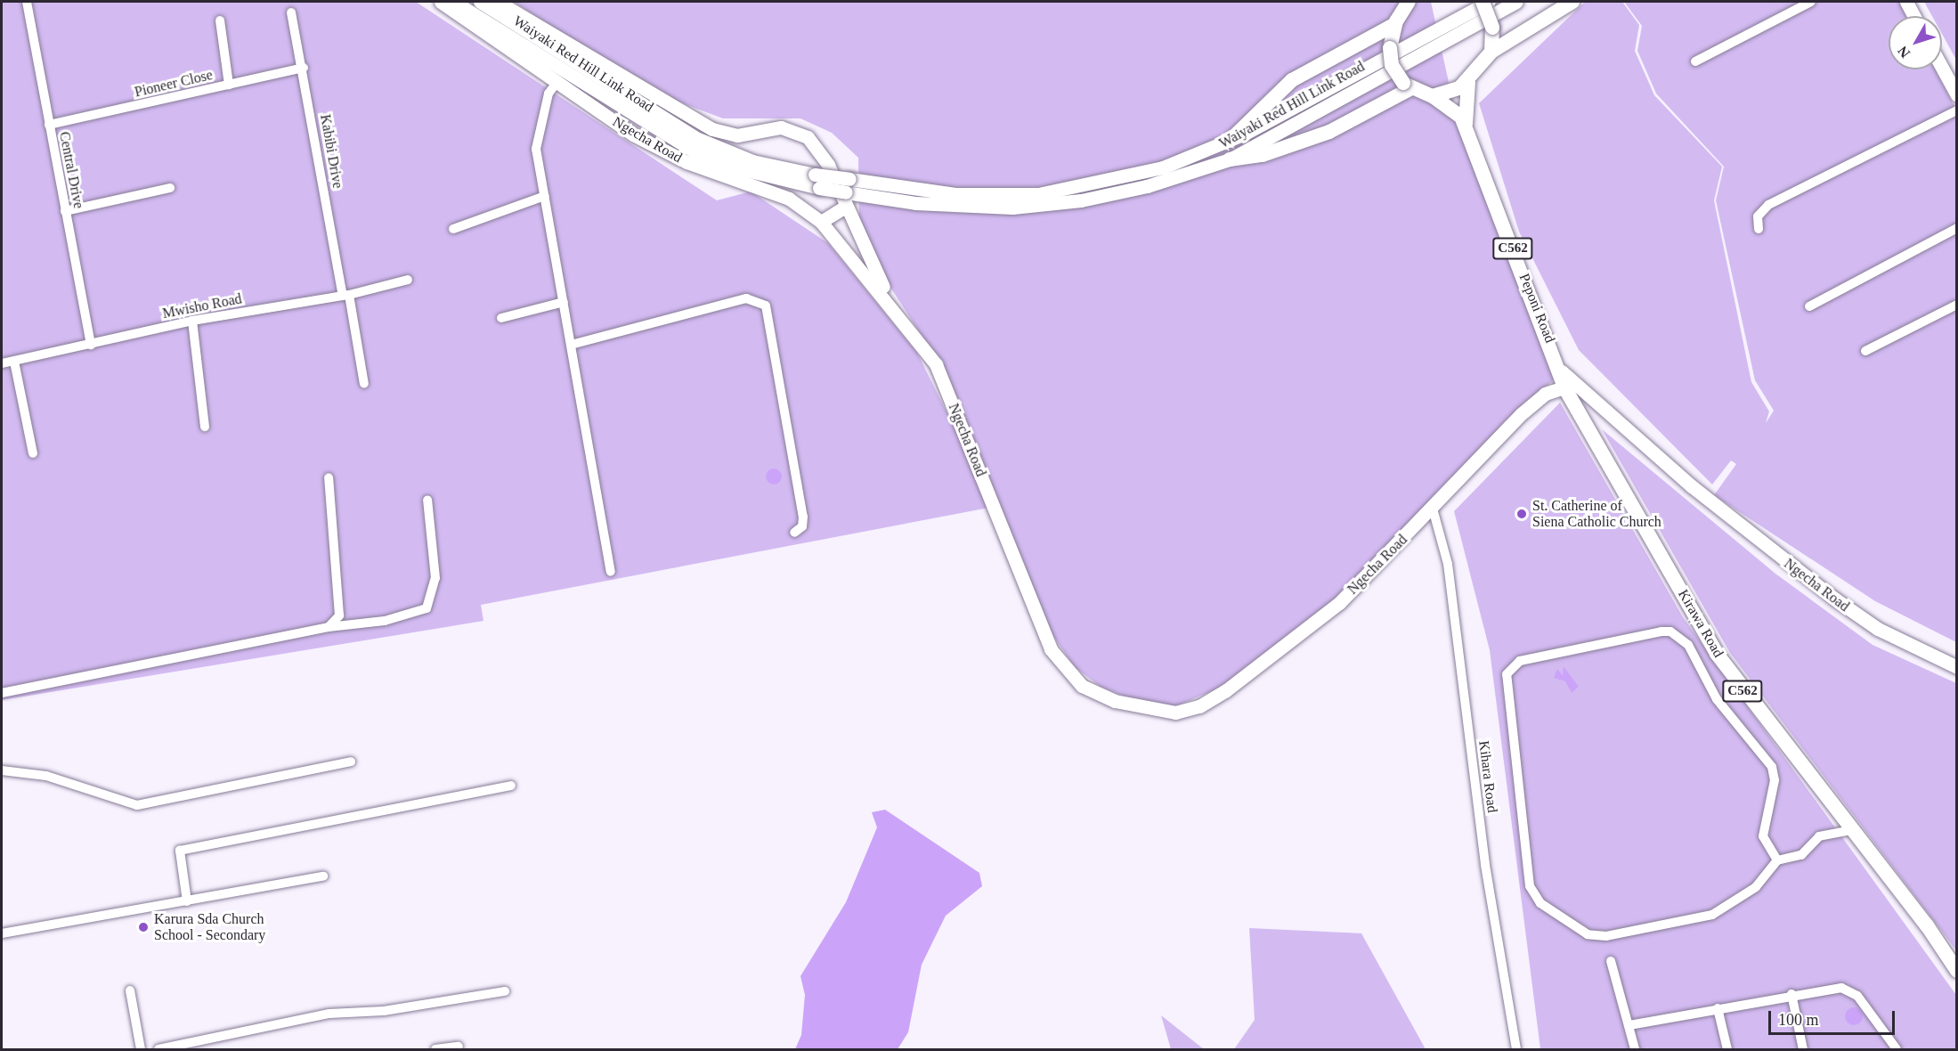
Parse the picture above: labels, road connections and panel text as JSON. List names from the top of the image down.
{
  "streets": {
    "main road": [
      "Waiyaki Red Hill Link Road",
      "Ngecha Road",
      "C562",
      "Peponi Road",
      "Kirawa Road"
    ],
    "street": [
      "Pioneer Close",
      "Kabibi Drive",
      "Central Drive",
      "Mwisho Road",
      "Kihara Road"
    ]
  },
  "crossings": [
    ["Pioneer Close", "Kabibi Drive"],
    ["Pioneer Close", "Central Drive"],
    ["Ngecha Road", "Peponi Road"],
    ["Ngecha Road", "Kirawa Road"],
    ["Ngecha Road", "Kihara Road"],
    ["Kabibi Drive", "Mwisho Road"],
    ["Central Drive", "Mwisho Road"]
  ],
  "places": ["St. Catherine of Siena Catholic Church", "Karura Sda Church School - Secondary"],
  "scale_bar": "100 m",
  "north": "bottom left"
}
